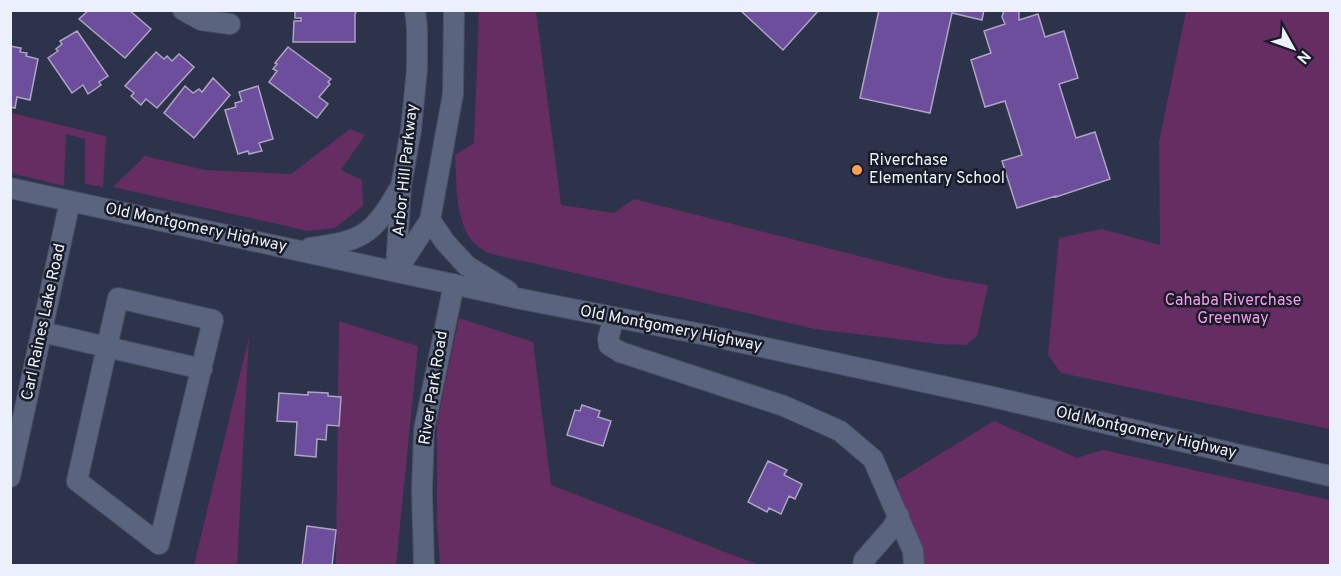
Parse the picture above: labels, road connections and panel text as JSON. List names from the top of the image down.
{
  "streets": {
    "street": [
      "Arbor Hill Parkway",
      "Old Montgomery Highway",
      "Carl Raines Lake Road",
      "River Park Road"
    ]
  },
  "crossings": [
    ["Arbor Hill Parkway", "Old Montgomery Highway"],
    ["Old Montgomery Highway", "Carl Raines Lake Road"],
    ["Old Montgomery Highway", "River Park Road"]
  ],
  "parks": ["Cahaba Riverchase Greenway"],
  "places": ["Riverchase Elementary School"],
  "north": "bottom right"
}
